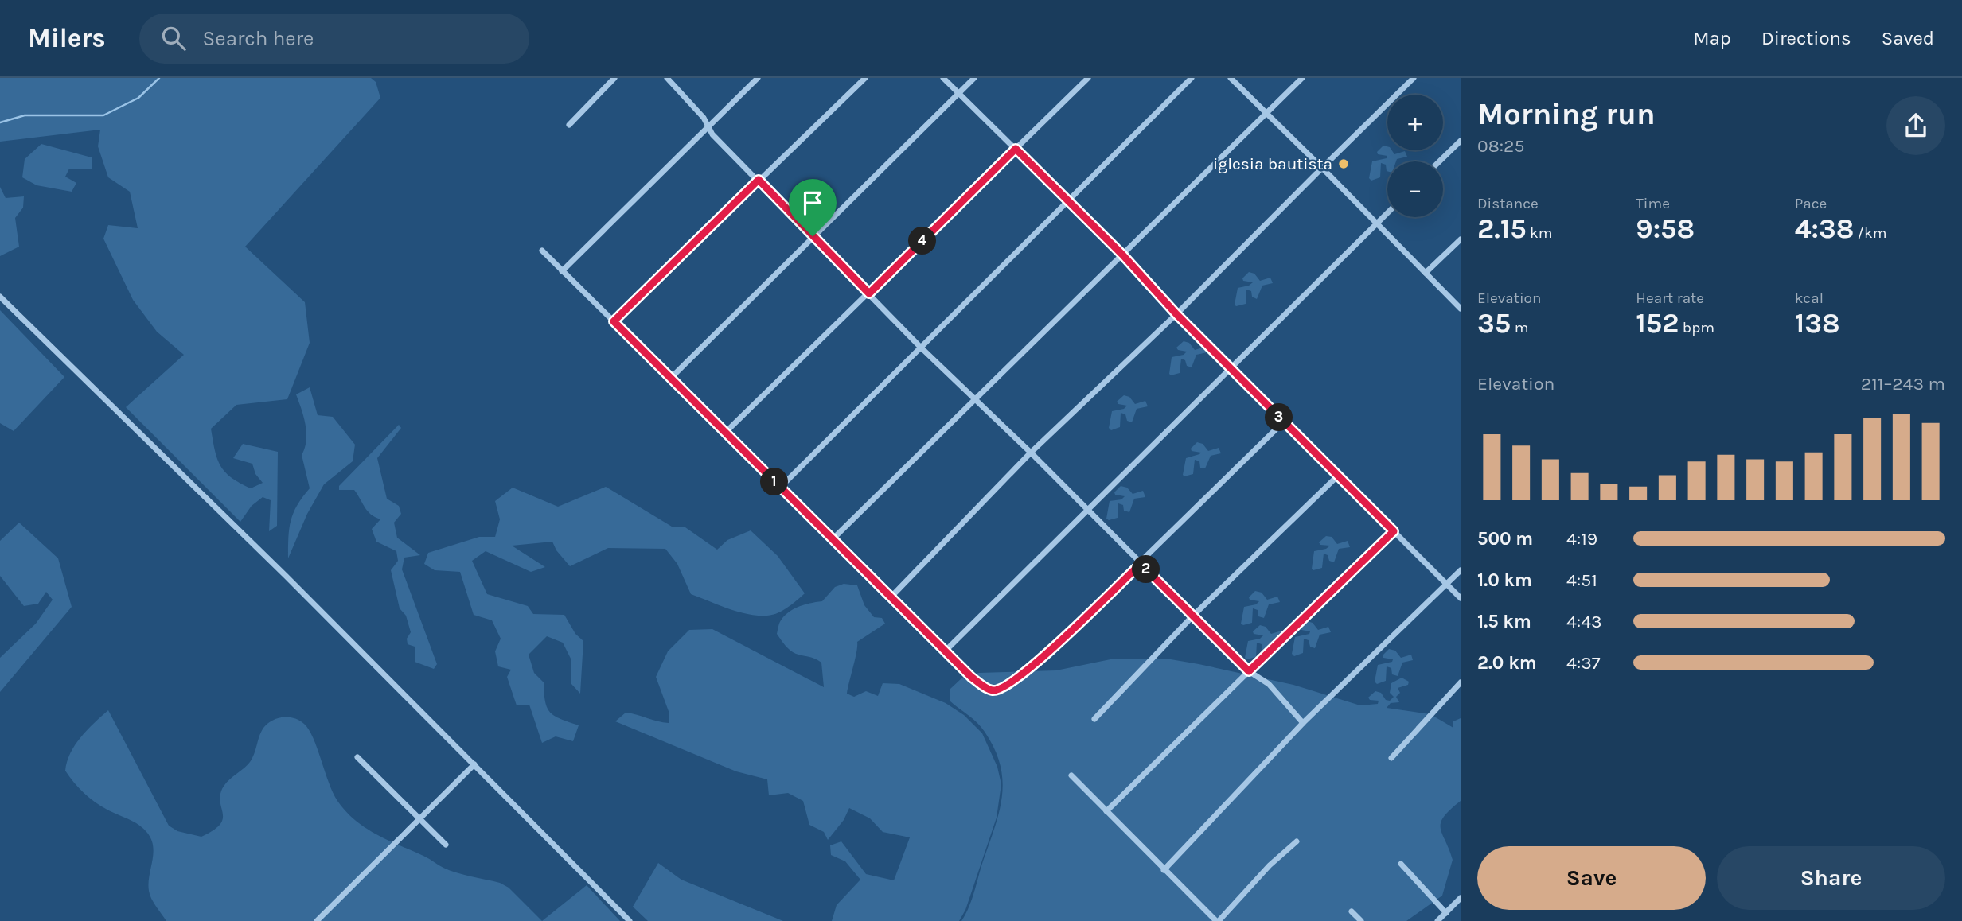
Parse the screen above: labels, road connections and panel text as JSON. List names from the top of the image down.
{
  "places": ["iglesia bautista"],
  "page": {
    "header": "Milers",
    "search": "Search here",
    "nav": ["Map", "Directions", "Saved"],
    "heading": ["Morning run", "08:25"],
    "map_buttons": ["+", "−"],
    "stats": [
      ["Distance", "2.15 km"],
      ["Time", "9:58"],
      ["Pace", "4:38 /km"],
      ["Elevation", "35 m"],
      ["Heart rate", "152 bpm"],
      ["kcal", "138"]
    ],
    "pins": [
      "4",
      "3",
      "1",
      "2"
    ],
    "chart": ["Elevation", "211–243 m"],
    "list": [
      {
        "name": "500 m",
        "note": "4:19"
      },
      {
        "name": "1.0 km",
        "note": "4:51"
      },
      {
        "name": "1.5 km",
        "note": "4:43"
      },
      {
        "name": "2.0 km",
        "note": "4:37"
      }
    ],
    "buttons": ["Save", "Share"]
  }
}
